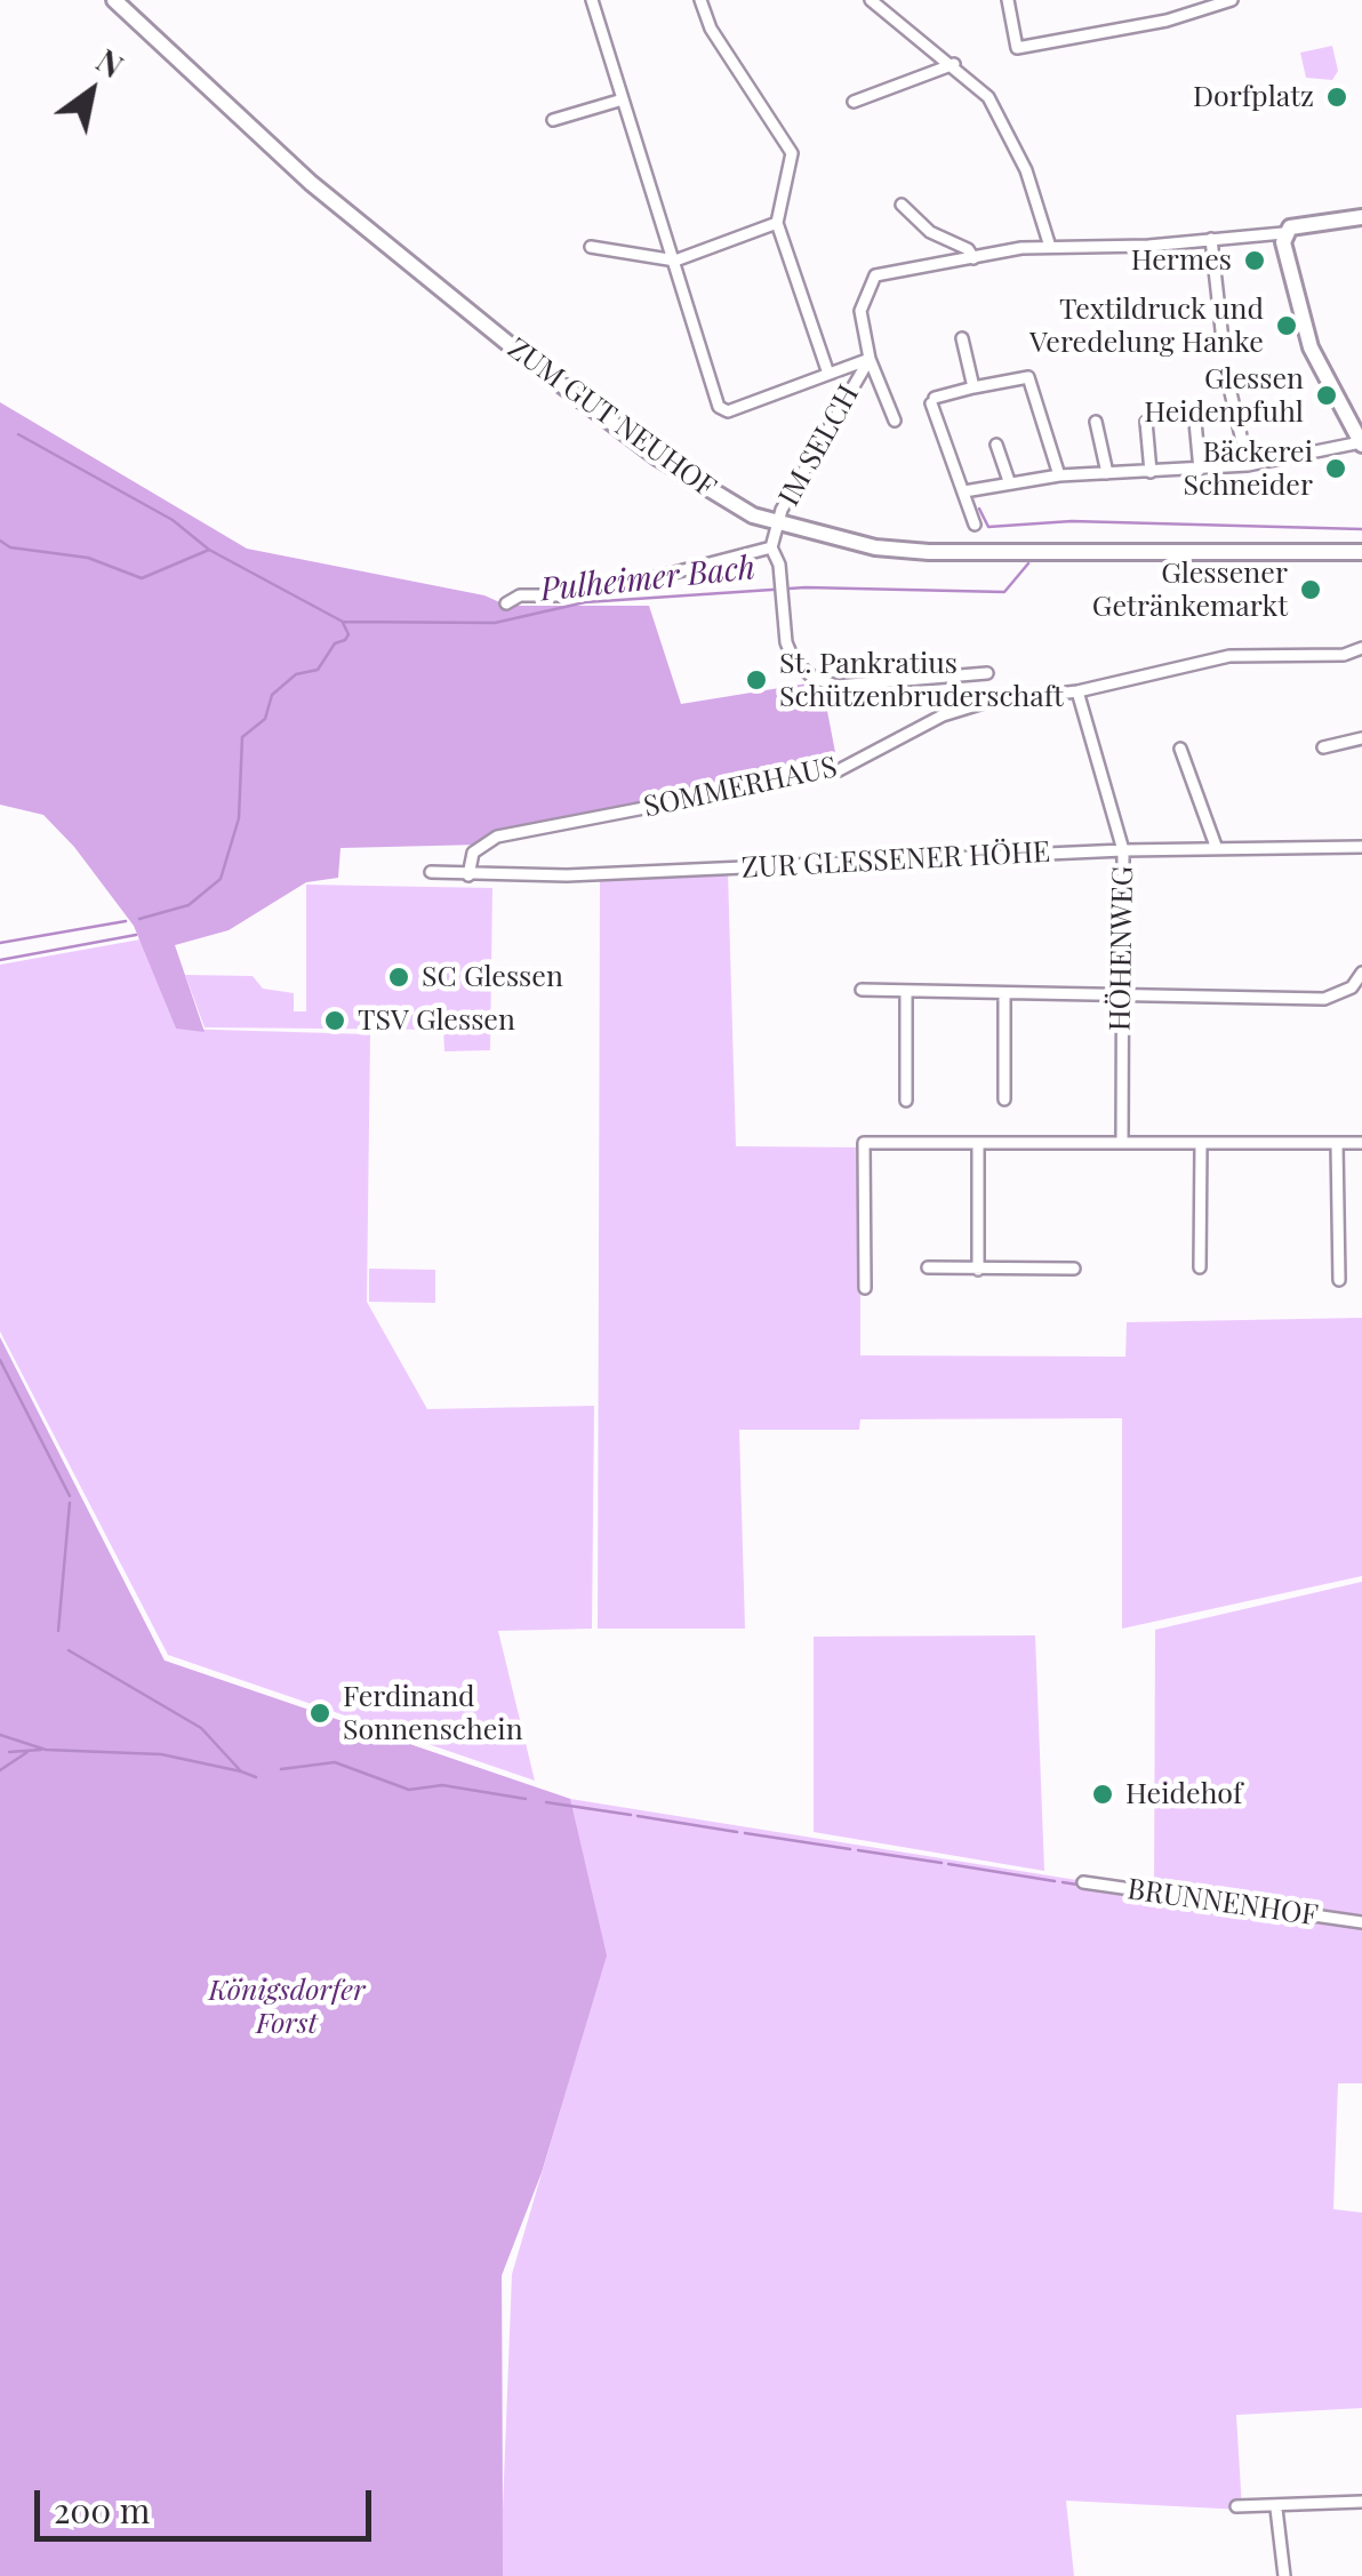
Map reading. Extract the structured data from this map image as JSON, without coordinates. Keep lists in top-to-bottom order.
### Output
{
  "streets": {
    "main road": ["ZUM GUT NEUHOF"],
    "street": [
      "IM SELCH",
      "SOMMERHAUS",
      "ZUR GLESSENER HÖHE",
      "HÖHENWEG",
      "BRUNNENHOF"
    ]
  },
  "crossings": [
    ["ZUM GUT NEUHOF", "IM SELCH"],
    ["SOMMERHAUS", "ZUR GLESSENER HÖHE"],
    ["SOMMERHAUS", "HÖHENWEG"],
    ["ZUR GLESSENER HÖHE", "HÖHENWEG"]
  ],
  "water": ["Pulheimer Bach"],
  "parks": ["Königsdorfer Forst"],
  "places": [
    "Dorfplatz",
    "Hermes",
    "Textildruck und Veredelung Hanke",
    "Glessen Heidenpfuhl",
    "Bäckerei Schneider",
    "Glessener Getränkemarkt",
    "St. Pankratius Schützenbruderschaft",
    "SC Glessen",
    "TSV Glessen",
    "Ferdinand Sonnenschein",
    "Heidehof"
  ],
  "scale_bar": "200 m",
  "north": "top right"
}
